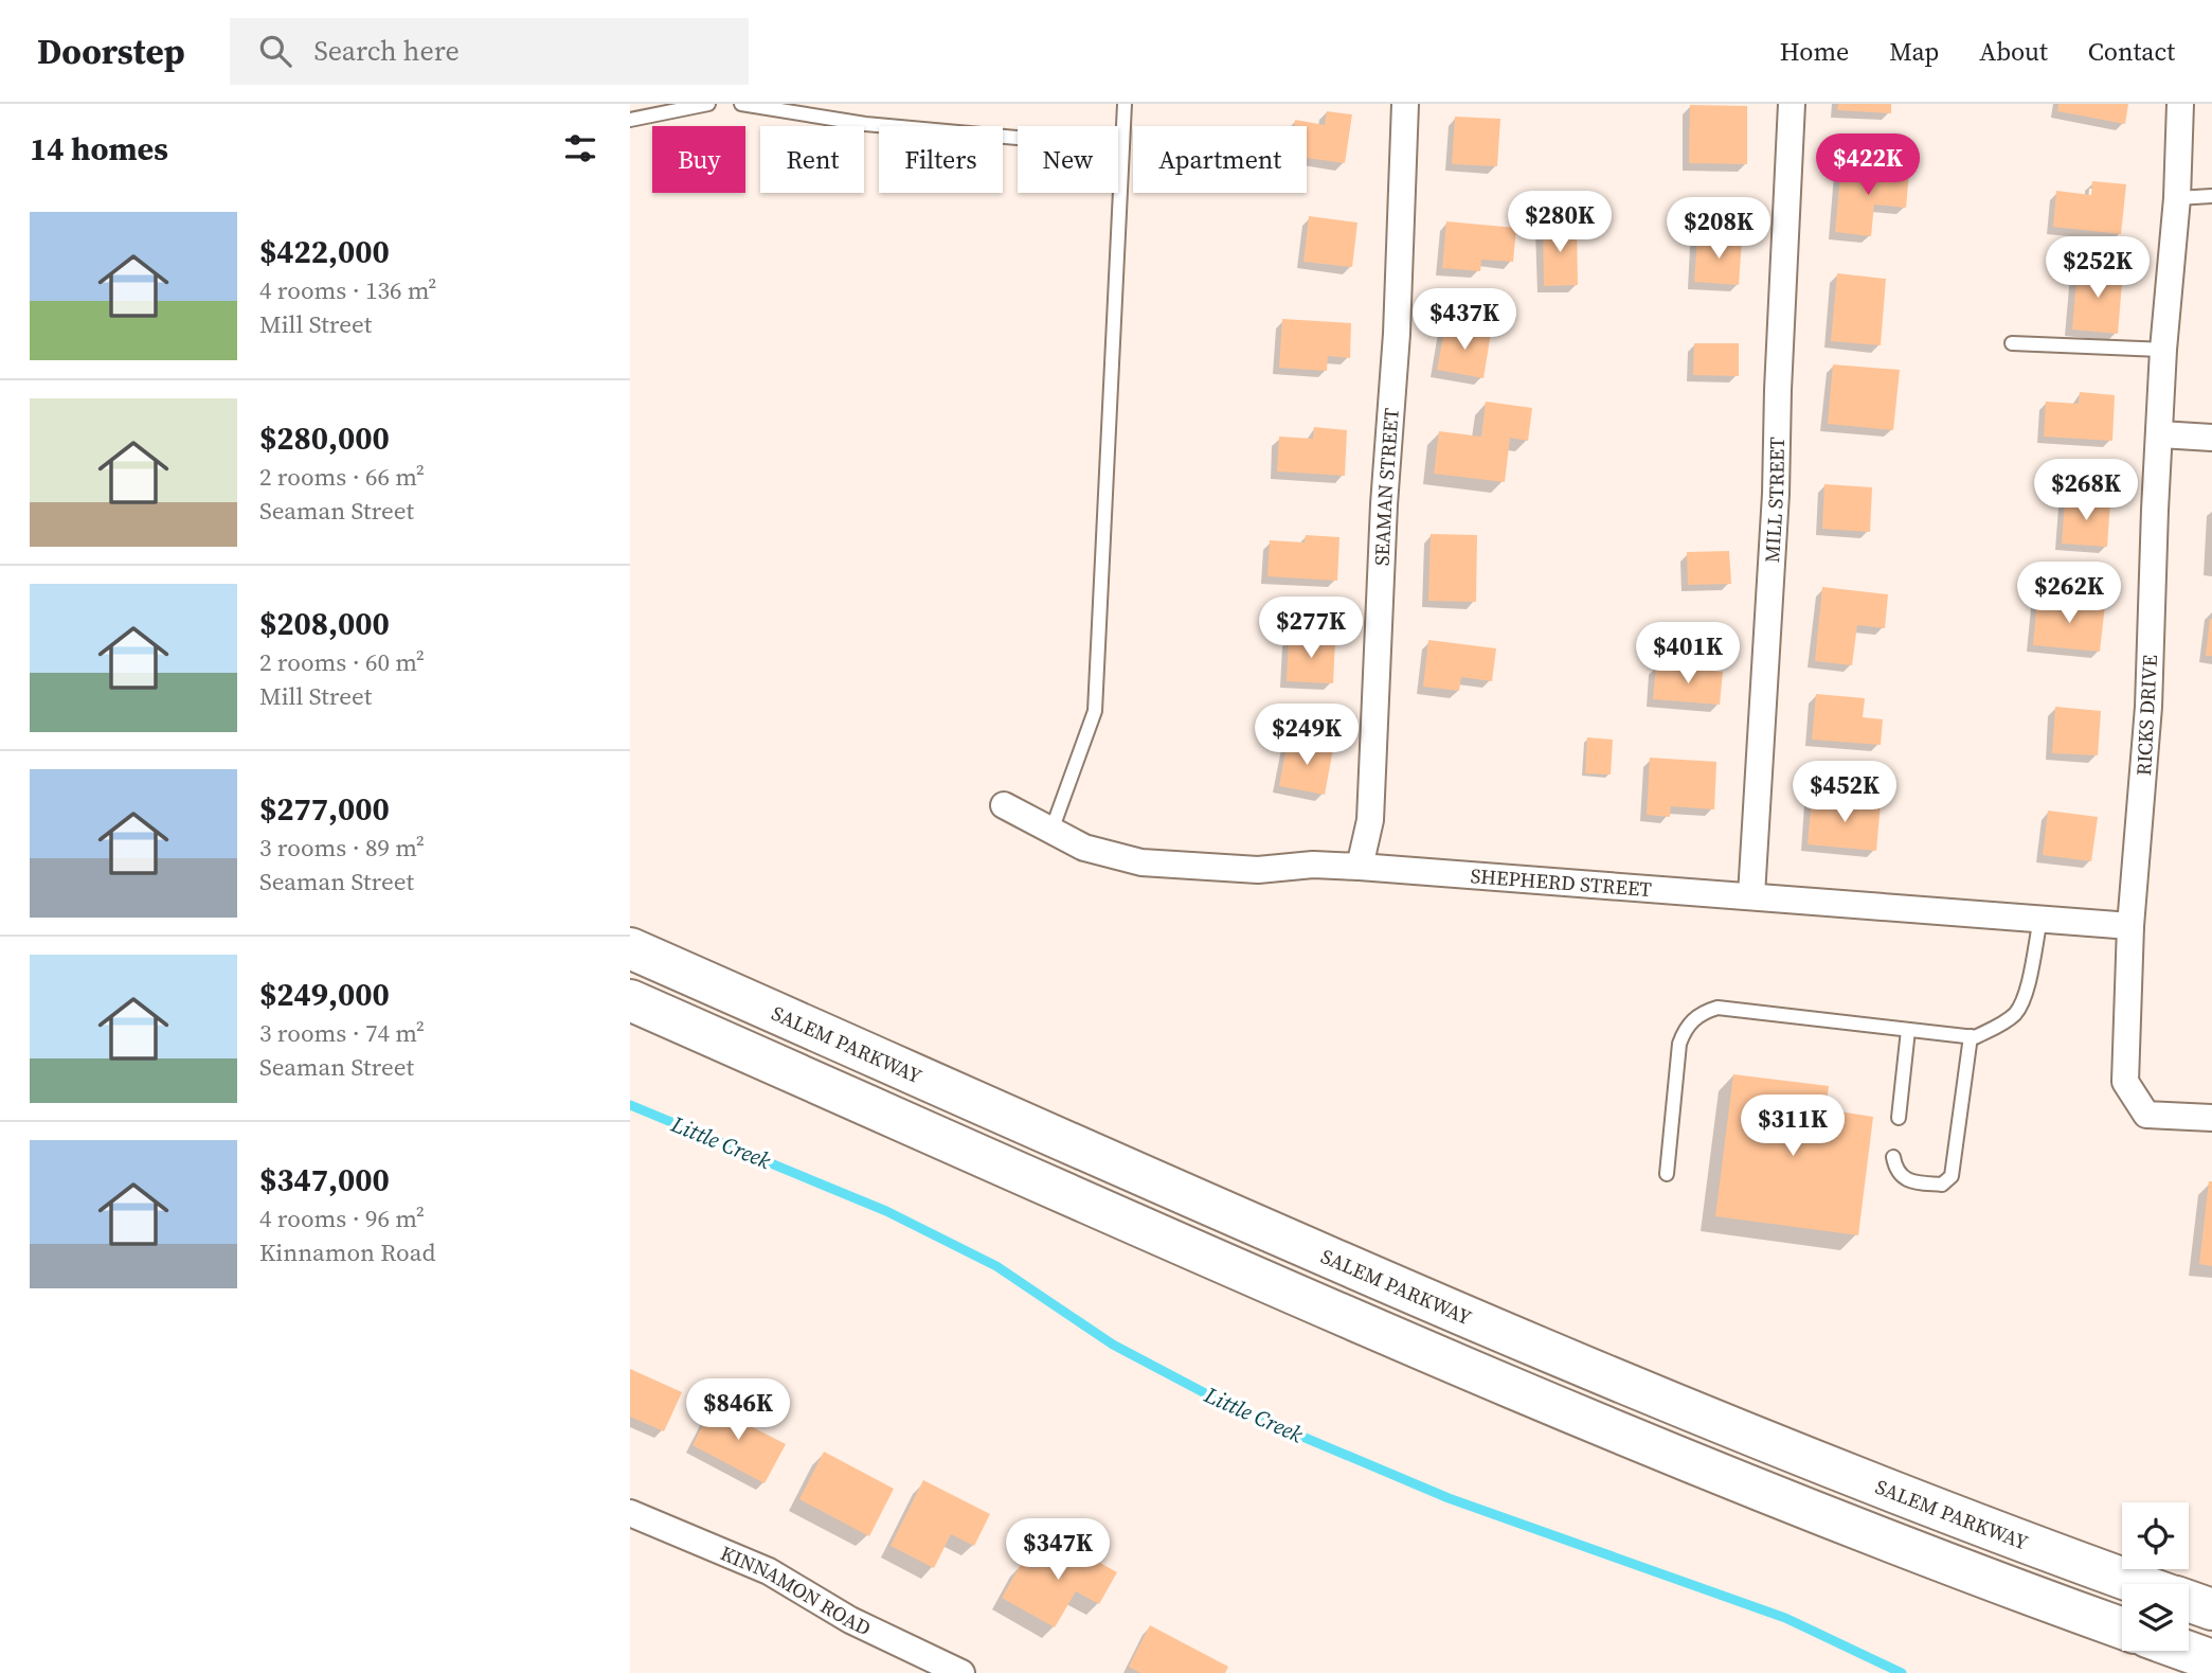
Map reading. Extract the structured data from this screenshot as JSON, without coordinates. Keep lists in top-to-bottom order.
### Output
{
  "streets": {
    "highway": ["SALEM PARKWAY"],
    "street": [
      "SEAMAN STREET",
      "MILL STREET",
      "RICKS DRIVE",
      "SHEPHERD STREET",
      "KINNAMON ROAD"
    ]
  },
  "crossings": [
    ["SEAMAN STREET", "SHEPHERD STREET"],
    ["MILL STREET", "SHEPHERD STREET"],
    ["RICKS DRIVE", "SHEPHERD STREET"]
  ],
  "water": ["Little Creek"],
  "page": {
    "header": "Doorstep",
    "search": "Search here",
    "nav": [
      "Home",
      "Map",
      "About",
      "Contact"
    ],
    "heading": "14 homes",
    "chip": [
      "Buy",
      "Rent",
      "Filters",
      "New",
      "Apartment"
    ],
    "price": [
      "$422K",
      "$280K",
      "$208K",
      "$252K",
      "$437K",
      "$268K",
      "$262K",
      "$277K",
      "$401K",
      "$249K",
      "$452K",
      "$311K",
      "$846K",
      "$347K"
    ],
    "list": [
      {
        "name": "$422,000",
        "note": "4 rooms · 136 m² · Mill Street"
      },
      {
        "name": "$280,000",
        "note": "2 rooms · 66 m² · Seaman Street"
      },
      {
        "name": "$208,000",
        "note": "2 rooms · 60 m² · Mill Street"
      },
      {
        "name": "$277,000",
        "note": "3 rooms · 89 m² · Seaman Street"
      },
      {
        "name": "$249,000",
        "note": "3 rooms · 74 m² · Seaman Street"
      },
      {
        "name": "$347,000",
        "note": "4 rooms · 96 m² · Kinnamon Road"
      }
    ]
  }
}
